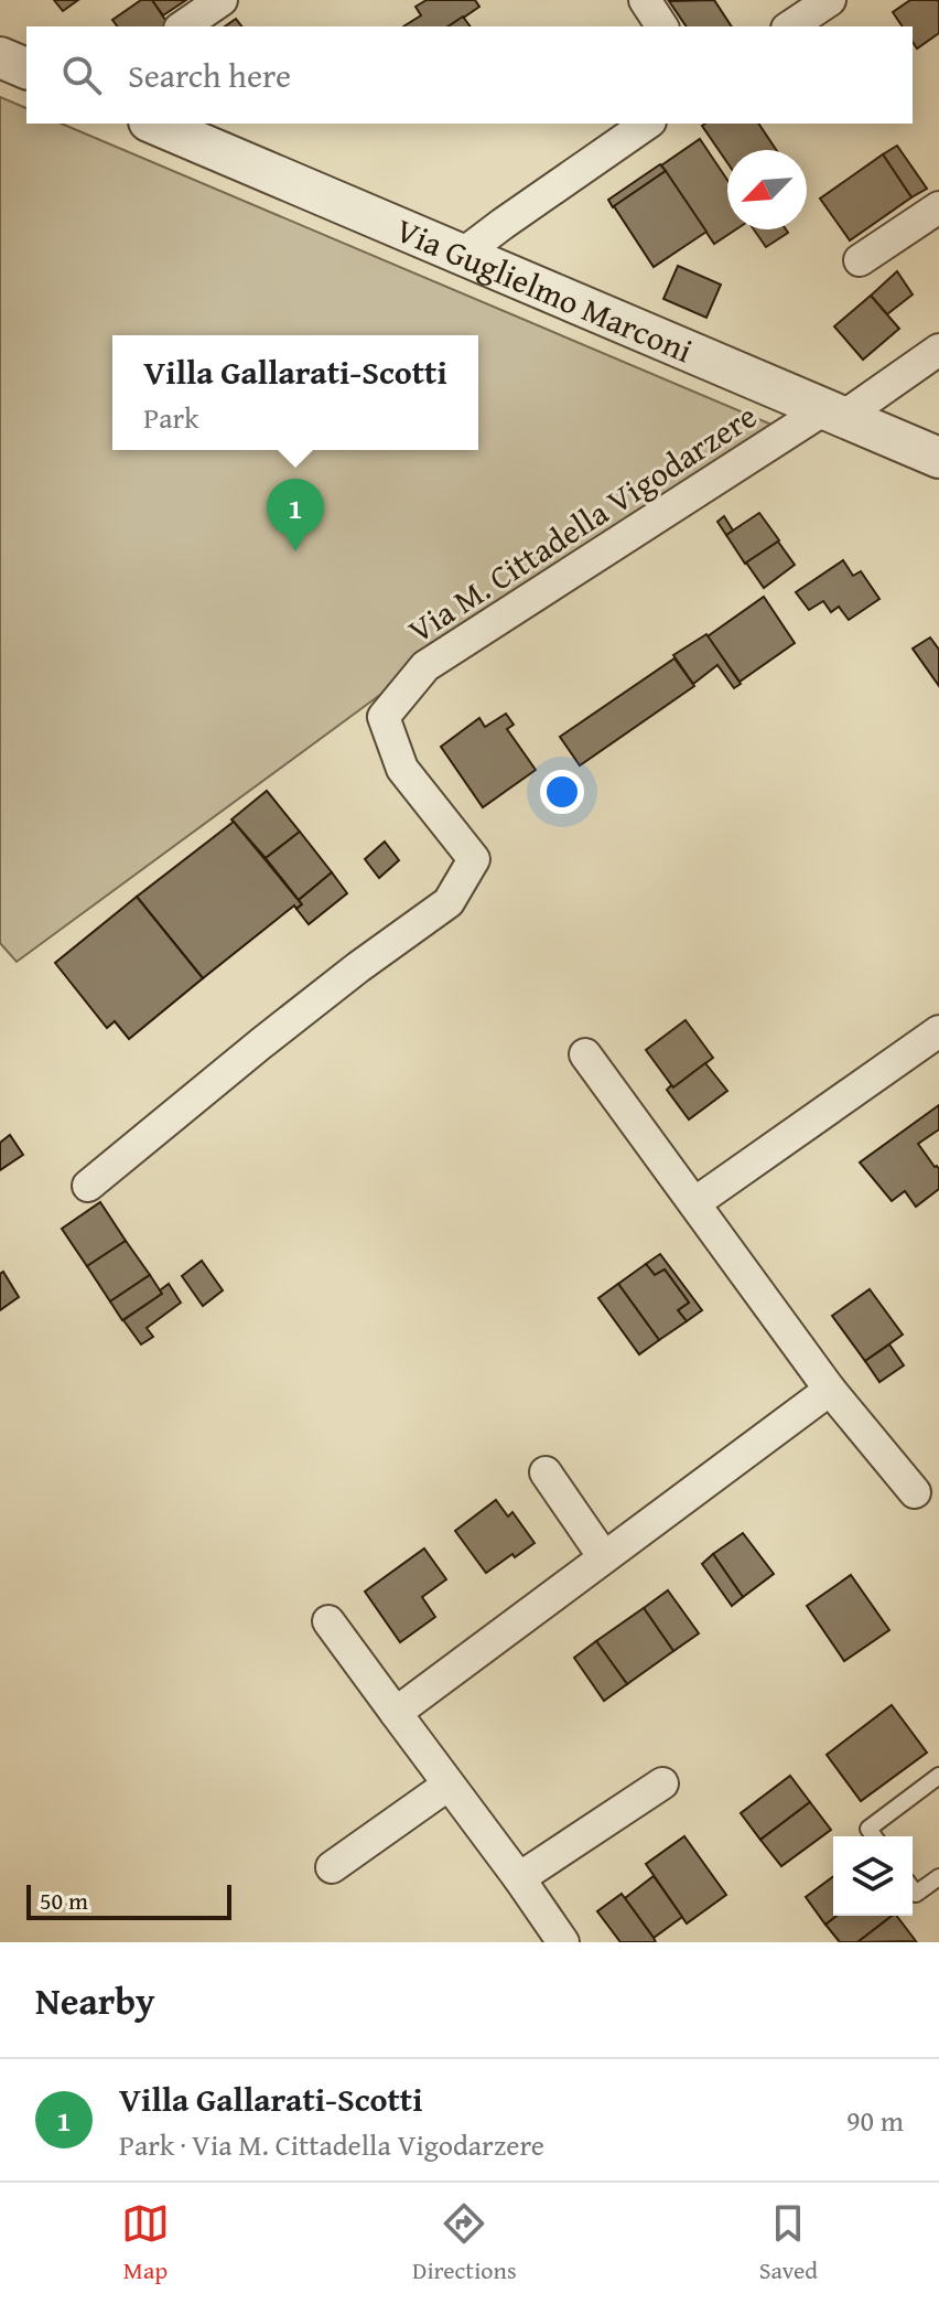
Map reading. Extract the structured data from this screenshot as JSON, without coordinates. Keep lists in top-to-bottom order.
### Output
{
  "streets": {
    "street": ["Via Guglielmo Marconi", "Via M. Cittadella Vigodarzere"]
  },
  "crossings": [
    ["Via Guglielmo Marconi", "Via M. Cittadella Vigodarzere"]
  ],
  "scale_bar": "50 m",
  "north": "bottom left",
  "page": {
    "search": "Search here",
    "popup": ["Villa Gallarati-Scotti", "Park"],
    "pins": "1",
    "scale": "50 m",
    "heading": "Nearby",
    "list": [
      {
        "mark": "1",
        "name": "Villa Gallarati-Scotti",
        "note": "Park · Via M. Cittadella Vigodarzere",
        "value": "90 m"
      }
    ],
    "nav": ["Map", "Directions", "Saved"]
  }
}
